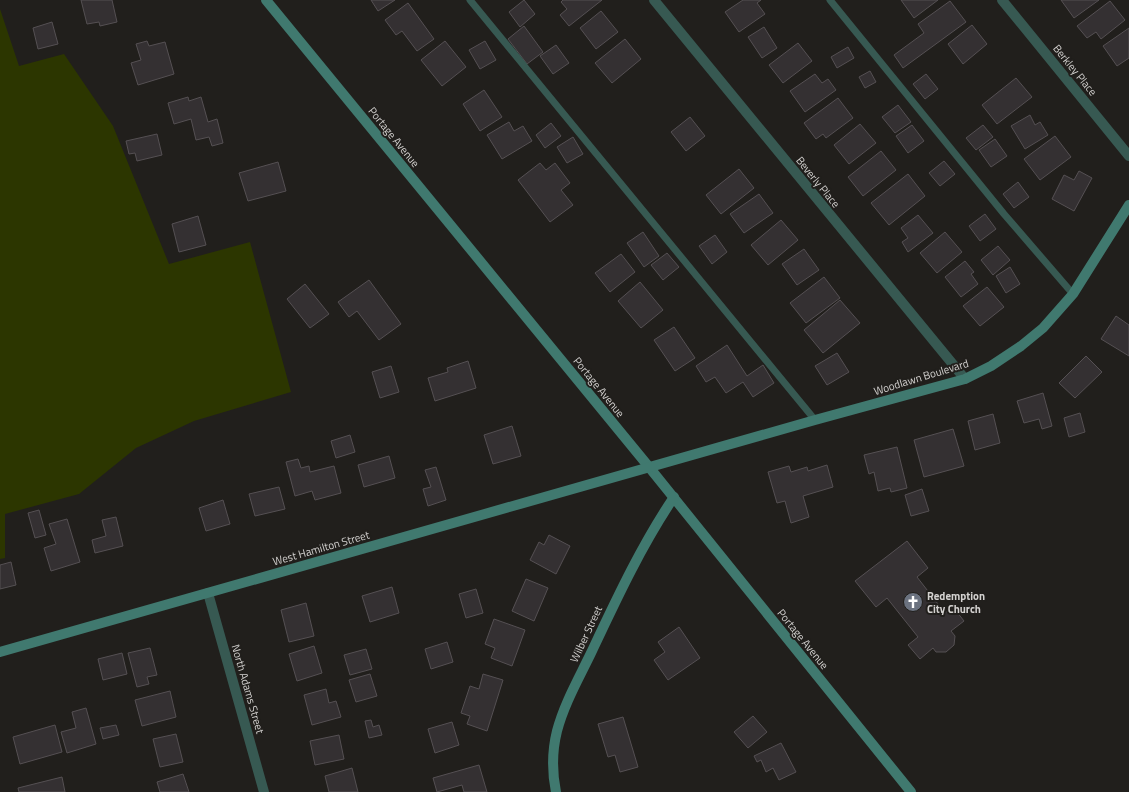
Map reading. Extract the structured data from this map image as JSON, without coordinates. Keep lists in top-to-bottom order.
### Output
{
  "streets": {
    "street": [
      "Berkley Place",
      "Portage Avenue",
      "Beverly Place",
      "Woodlawn Boulevard",
      "West Hamilton Street",
      "Wilber Street",
      "North Adams Street"
    ]
  },
  "crossings": [
    ["Portage Avenue", "Woodlawn Boulevard"],
    ["Portage Avenue", "West Hamilton Street"],
    ["Portage Avenue", "Wilber Street"],
    ["Beverly Place", "Woodlawn Boulevard"],
    ["Woodlawn Boulevard", "West Hamilton Street"],
    ["West Hamilton Street", "North Adams Street"]
  ],
  "places": {
    "church": ["Redemption City Church"]
  }
}
